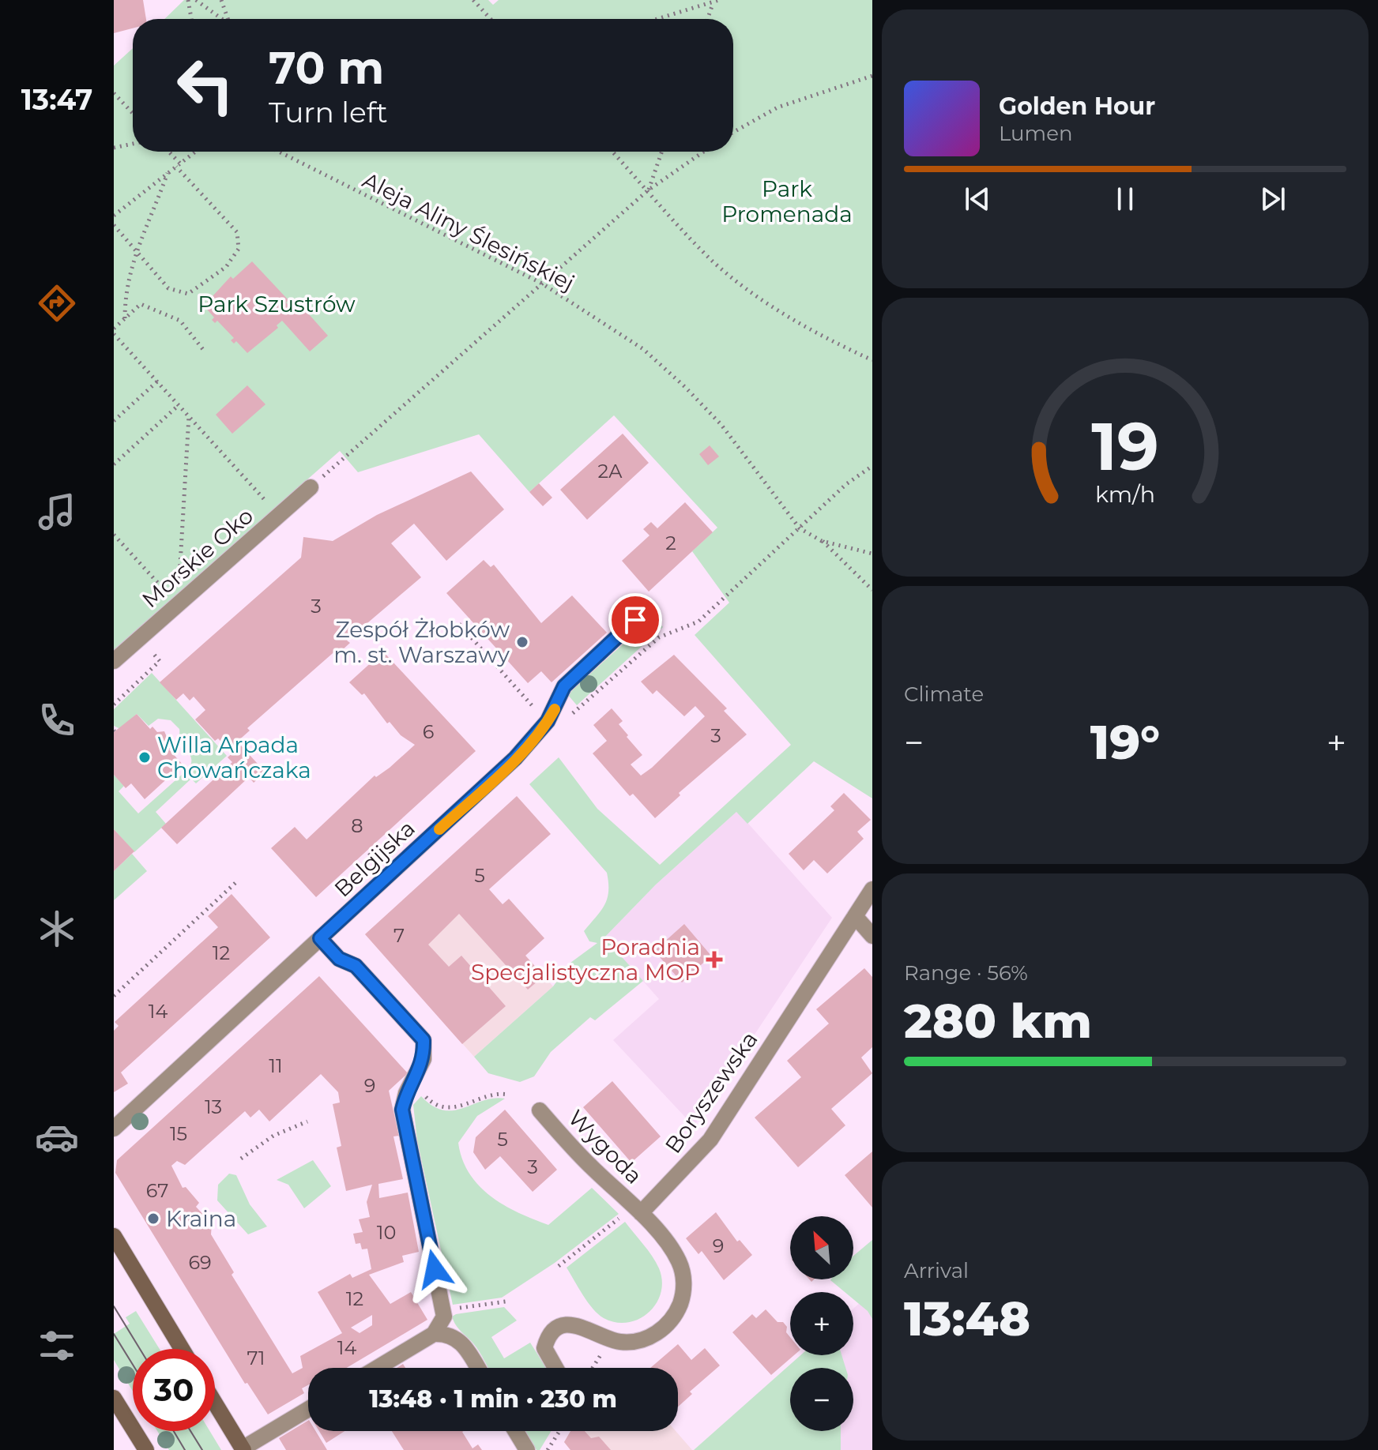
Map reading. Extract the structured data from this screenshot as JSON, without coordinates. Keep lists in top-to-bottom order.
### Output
{
  "streets": {
    "street": [
      "Morskie Oko",
      "Belgijska",
      "Boryszewska",
      "Wygoda"
    ],
    "path": ["Aleja Aliny Ślesińskiej"]
  },
  "crossings": [
    ["Boryszewska", "Wygoda"]
  ],
  "parks": ["Park Promenada", "Park Szustrów"],
  "places": {
    "other": ["Zespół Żłobków m. st. Warszawy", "Willa Arpada Chowańczaka", "Kraina"],
    "health": ["Poradnia Specjalistyczna MOP"]
  },
  "house_numbers": [
    "2A",
    "2",
    "3",
    "6",
    "3",
    "8",
    "5",
    "7",
    "12",
    "14",
    "11",
    "9",
    "13",
    "15",
    "5",
    "3",
    "67",
    "10",
    "9",
    "69",
    "12",
    "14",
    "71"
  ],
  "north": "top left",
  "page": {
    "tabs": "13:47",
    "turn": ["70 m", "Turn left"],
    "song": ["Golden Hour", "Lumen"],
    "tile": [
      "Climate",
      ["Range · 56%", "280 km"],
      ["Arrival", "13:48"]
    ],
    "heat": ["−", "19°", "+"],
    "map_buttons": ["+", "−"],
    "limit": "30",
    "trip": "13:48 · 1 min · 230 m",
    "gauge": ["19", "km/h"]
  }
}
